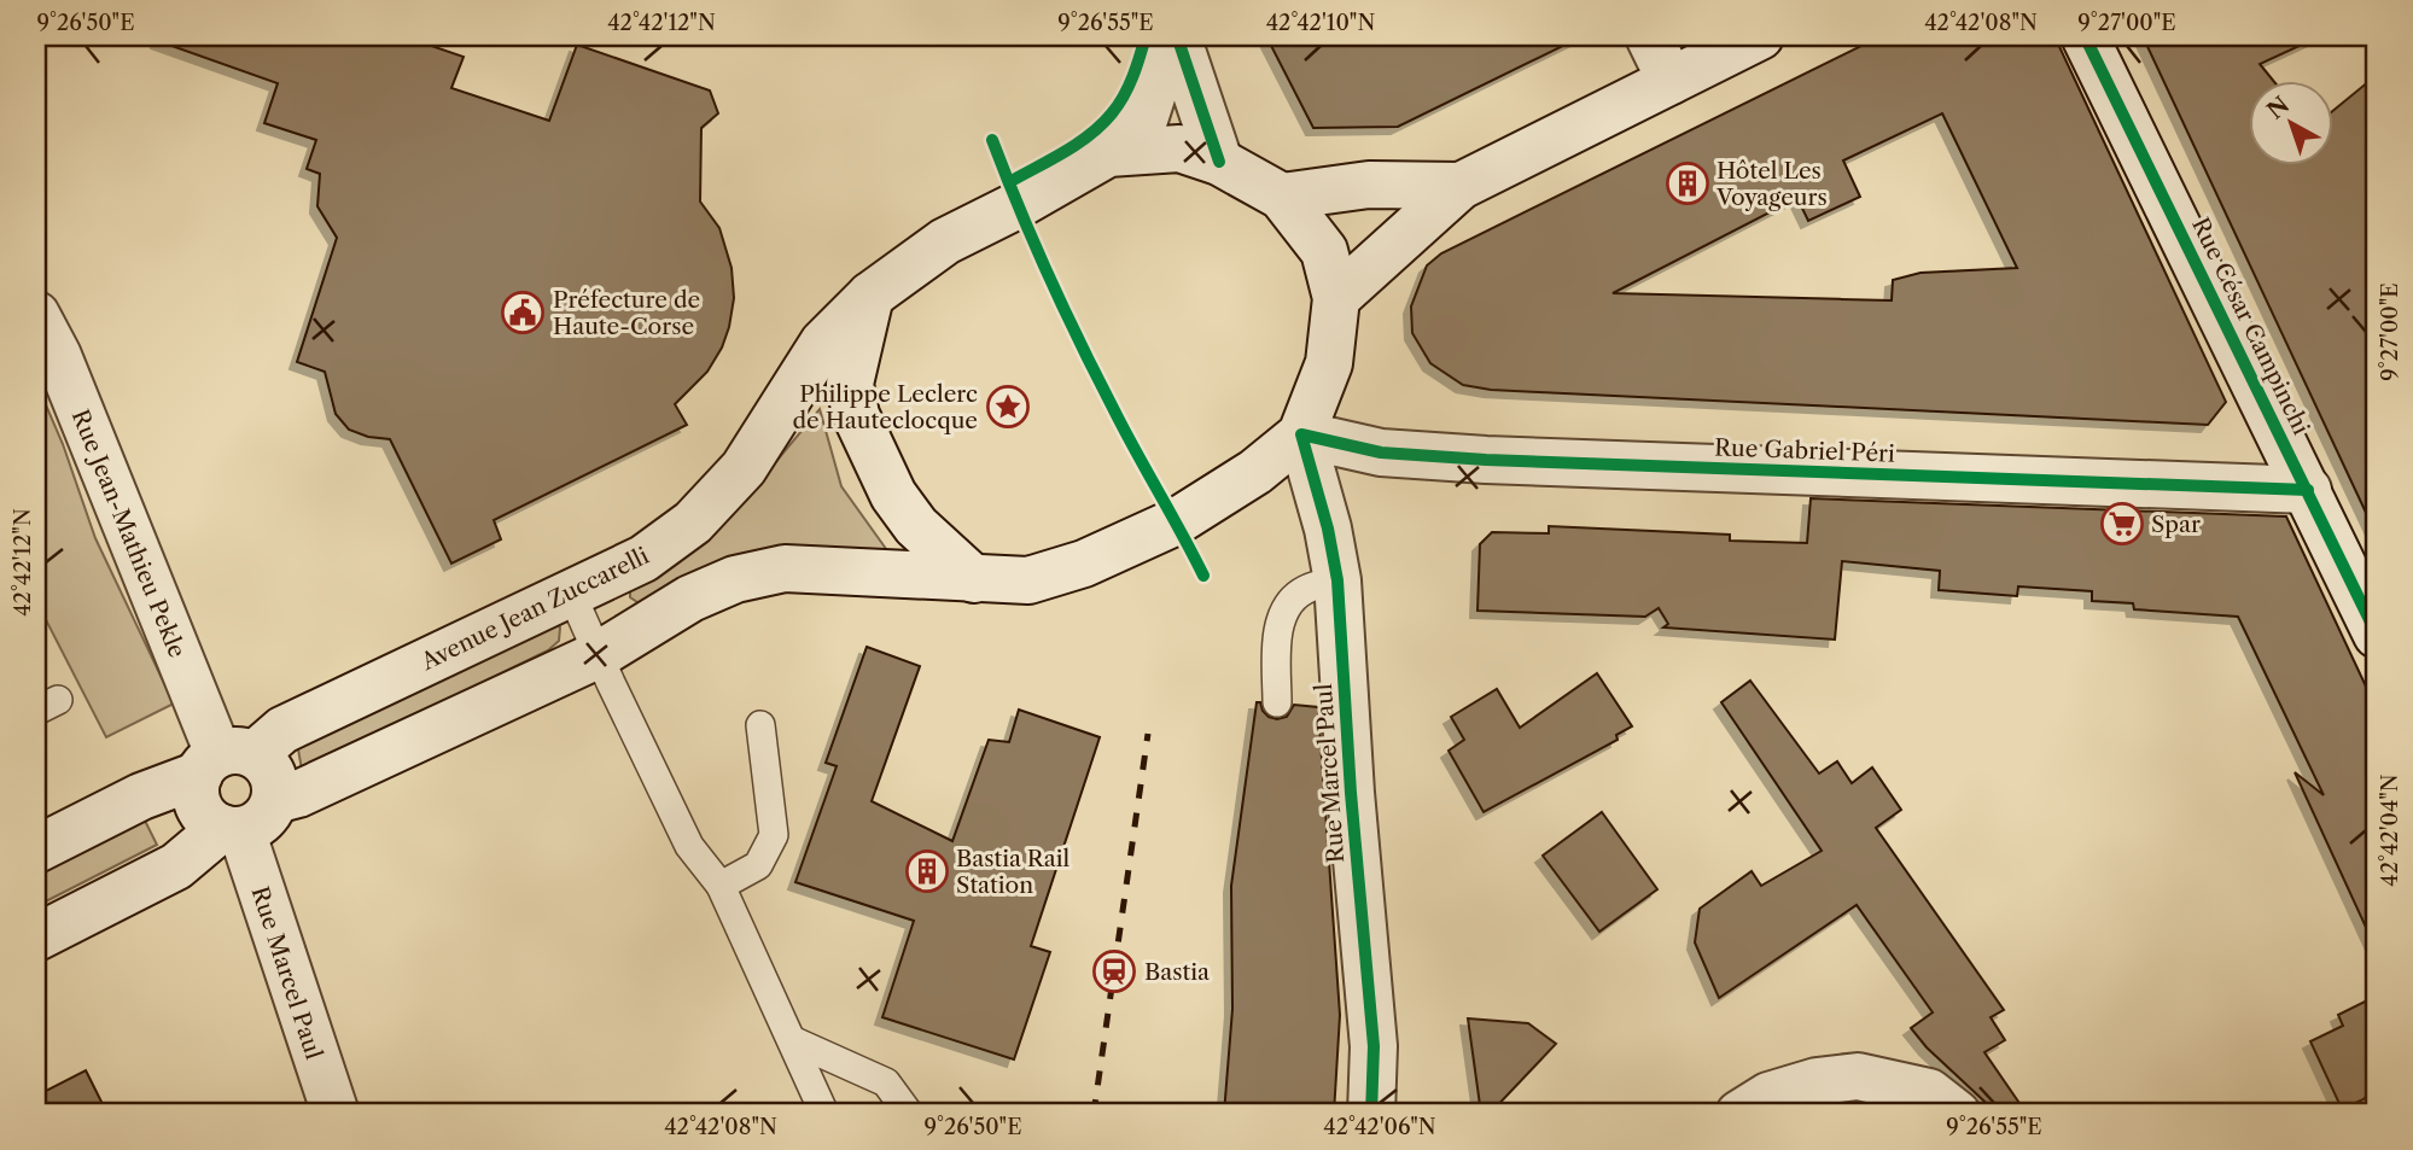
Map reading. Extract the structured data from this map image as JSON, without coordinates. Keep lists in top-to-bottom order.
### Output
{
  "streets": {
    "main road": [
      "Rue César Campinchi",
      "Rue Gabriel Péri",
      "Rue Jean-Mathieu Pekle",
      "Avenue Jean Zuccarelli",
      "Rue Marcel Paul"
    ]
  },
  "crossings": [
    ["Rue César Campinchi", "Rue Gabriel Péri"],
    ["Rue Gabriel Péri", "Rue Marcel Paul"],
    ["Rue Jean-Mathieu Pekle", "Avenue Jean Zuccarelli"],
    ["Rue Jean-Mathieu Pekle", "Rue Marcel Paul"],
    ["Avenue Jean Zuccarelli", "Rue Marcel Paul"]
  ],
  "places": {
    "building": ["Hôtel Les Voyageurs", "Bastia Rail Station"],
    "public building": ["Préfecture de Haute-Corse"],
    "place": ["Philippe Leclerc de Hauteclocque"],
    "supermarket": ["Spar"],
    "station": ["Bastia"]
  },
  "north": "top left",
  "coordinates": [
    "9°26'50\"E",
    "42°42'12\"N",
    "9°26'55\"E",
    "42°42'10\"N",
    "42°42'08\"N",
    "9°27'00\"E",
    "42°42'04\"N",
    "42°42'06\"N"
  ]
}
